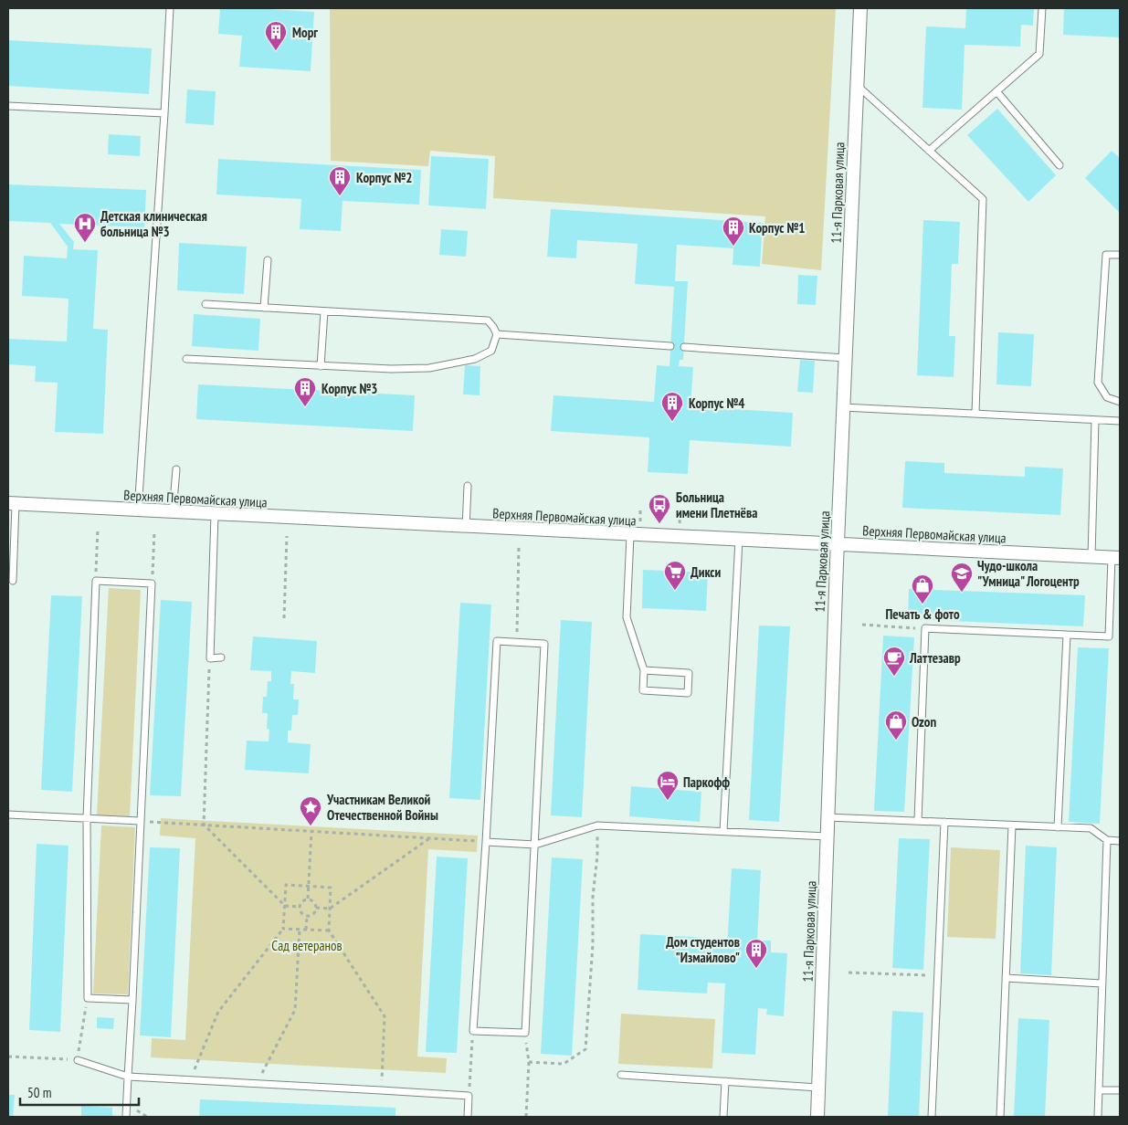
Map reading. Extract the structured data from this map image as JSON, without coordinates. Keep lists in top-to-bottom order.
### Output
{
  "streets": {
    "street": ["11-я Парковая улица", "Верхняя Первомайская улица"]
  },
  "crossings": [
    ["11-я Парковая улица", "Верхняя Первомайская улица"]
  ],
  "parks": ["Сад ветеранов"],
  "places": {
    "building": [
      "Морг",
      "Корпус №2",
      "Корпус №1",
      "Корпус №3",
      "Корпус №4",
      "Дом студентов \"Измайлово\""
    ],
    "hospital": ["Детская клиническая больница №3"],
    "bus stop": ["Больница имени Плетнёва"],
    "supermarket": ["Дикси"],
    "school or university": ["Чудо-школа \"Умница\" Логоцентр"],
    "shop": ["Печать & фото", "Ozon"],
    "cafe": ["Латтезавр"],
    "hotel": ["Паркофф"],
    "place": ["Участникам Великой Отечественной Войны"]
  },
  "scale_bar": "50 m"
}
